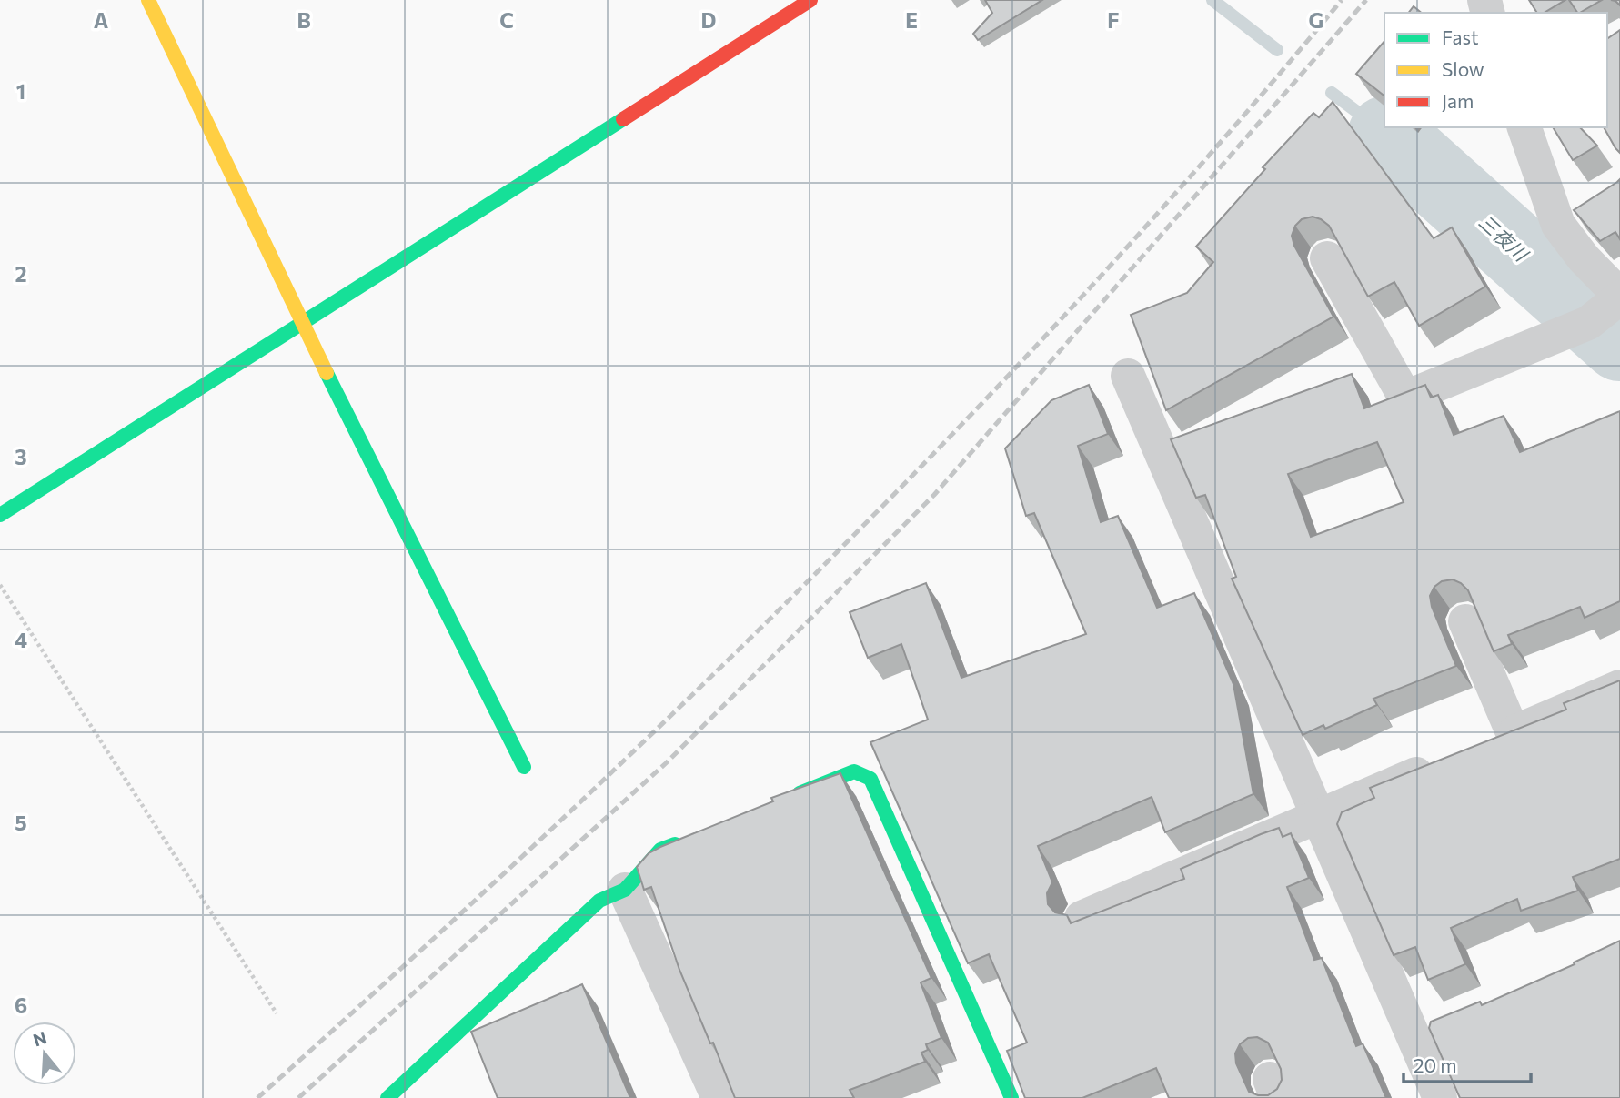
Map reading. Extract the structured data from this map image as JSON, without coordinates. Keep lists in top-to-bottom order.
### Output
{
  "water": ["三夜川"],
  "legend": ["Fast", "Slow", "Jam"],
  "scale_bar": "20 m",
  "north": "top",
  "grid": {
    "columns": [
      "A",
      "B",
      "C",
      "D",
      "E",
      "F",
      "G"
    ],
    "rows": [
      "1",
      "2",
      "3",
      "4",
      "5",
      "6"
    ]
  }
}
